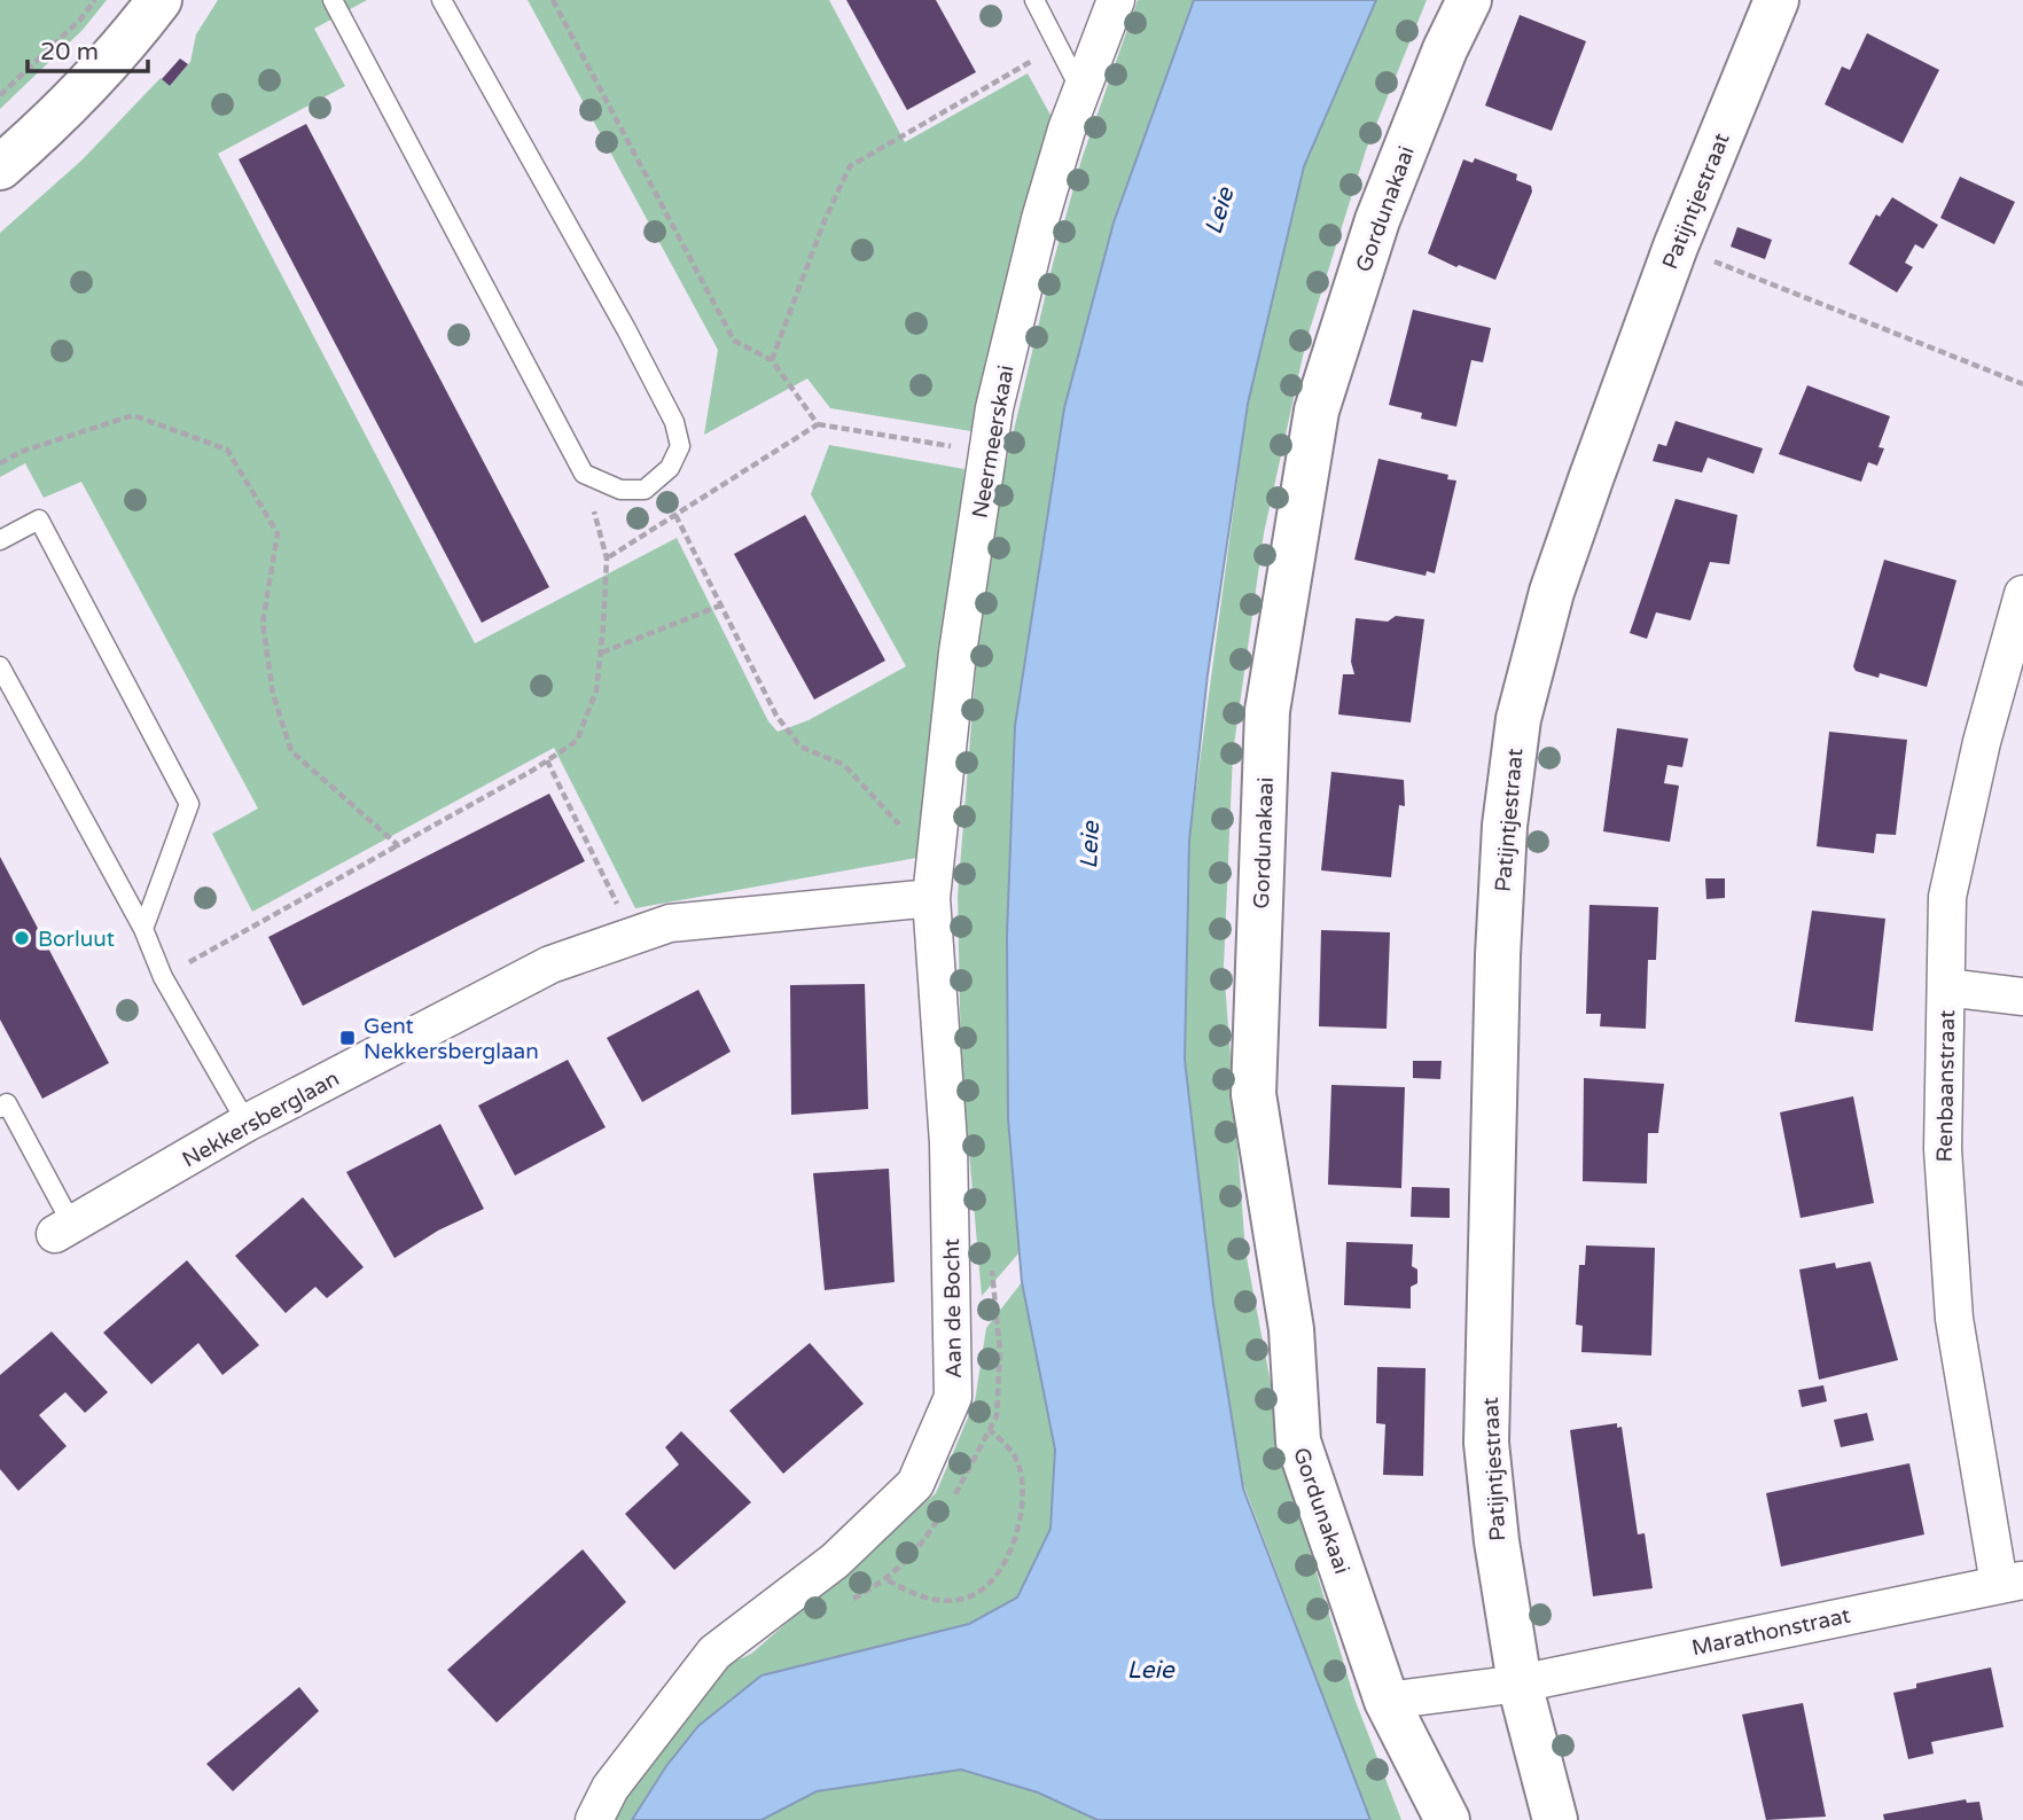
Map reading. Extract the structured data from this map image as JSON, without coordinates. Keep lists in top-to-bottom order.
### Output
{
  "streets": {
    "street": [
      "Patijntjestraat",
      "Gordunakaai",
      "Neermeerskaai",
      "Renbaanstraat",
      "Nekkersberglaan",
      "Aan de Bocht",
      "Marathonstraat"
    ]
  },
  "crossings": [
    ["Patijntjestraat", "Marathonstraat"],
    ["Neermeerskaai", "Nekkersberglaan"],
    ["Neermeerskaai", "Aan de Bocht"],
    ["Renbaanstraat", "Marathonstraat"],
    ["Nekkersberglaan", "Aan de Bocht"]
  ],
  "water": ["Leie"],
  "places": {
    "other": ["Borluut"],
    "transit": ["Gent Nekkersberglaan"]
  },
  "scale_bar": "20 m"
}
